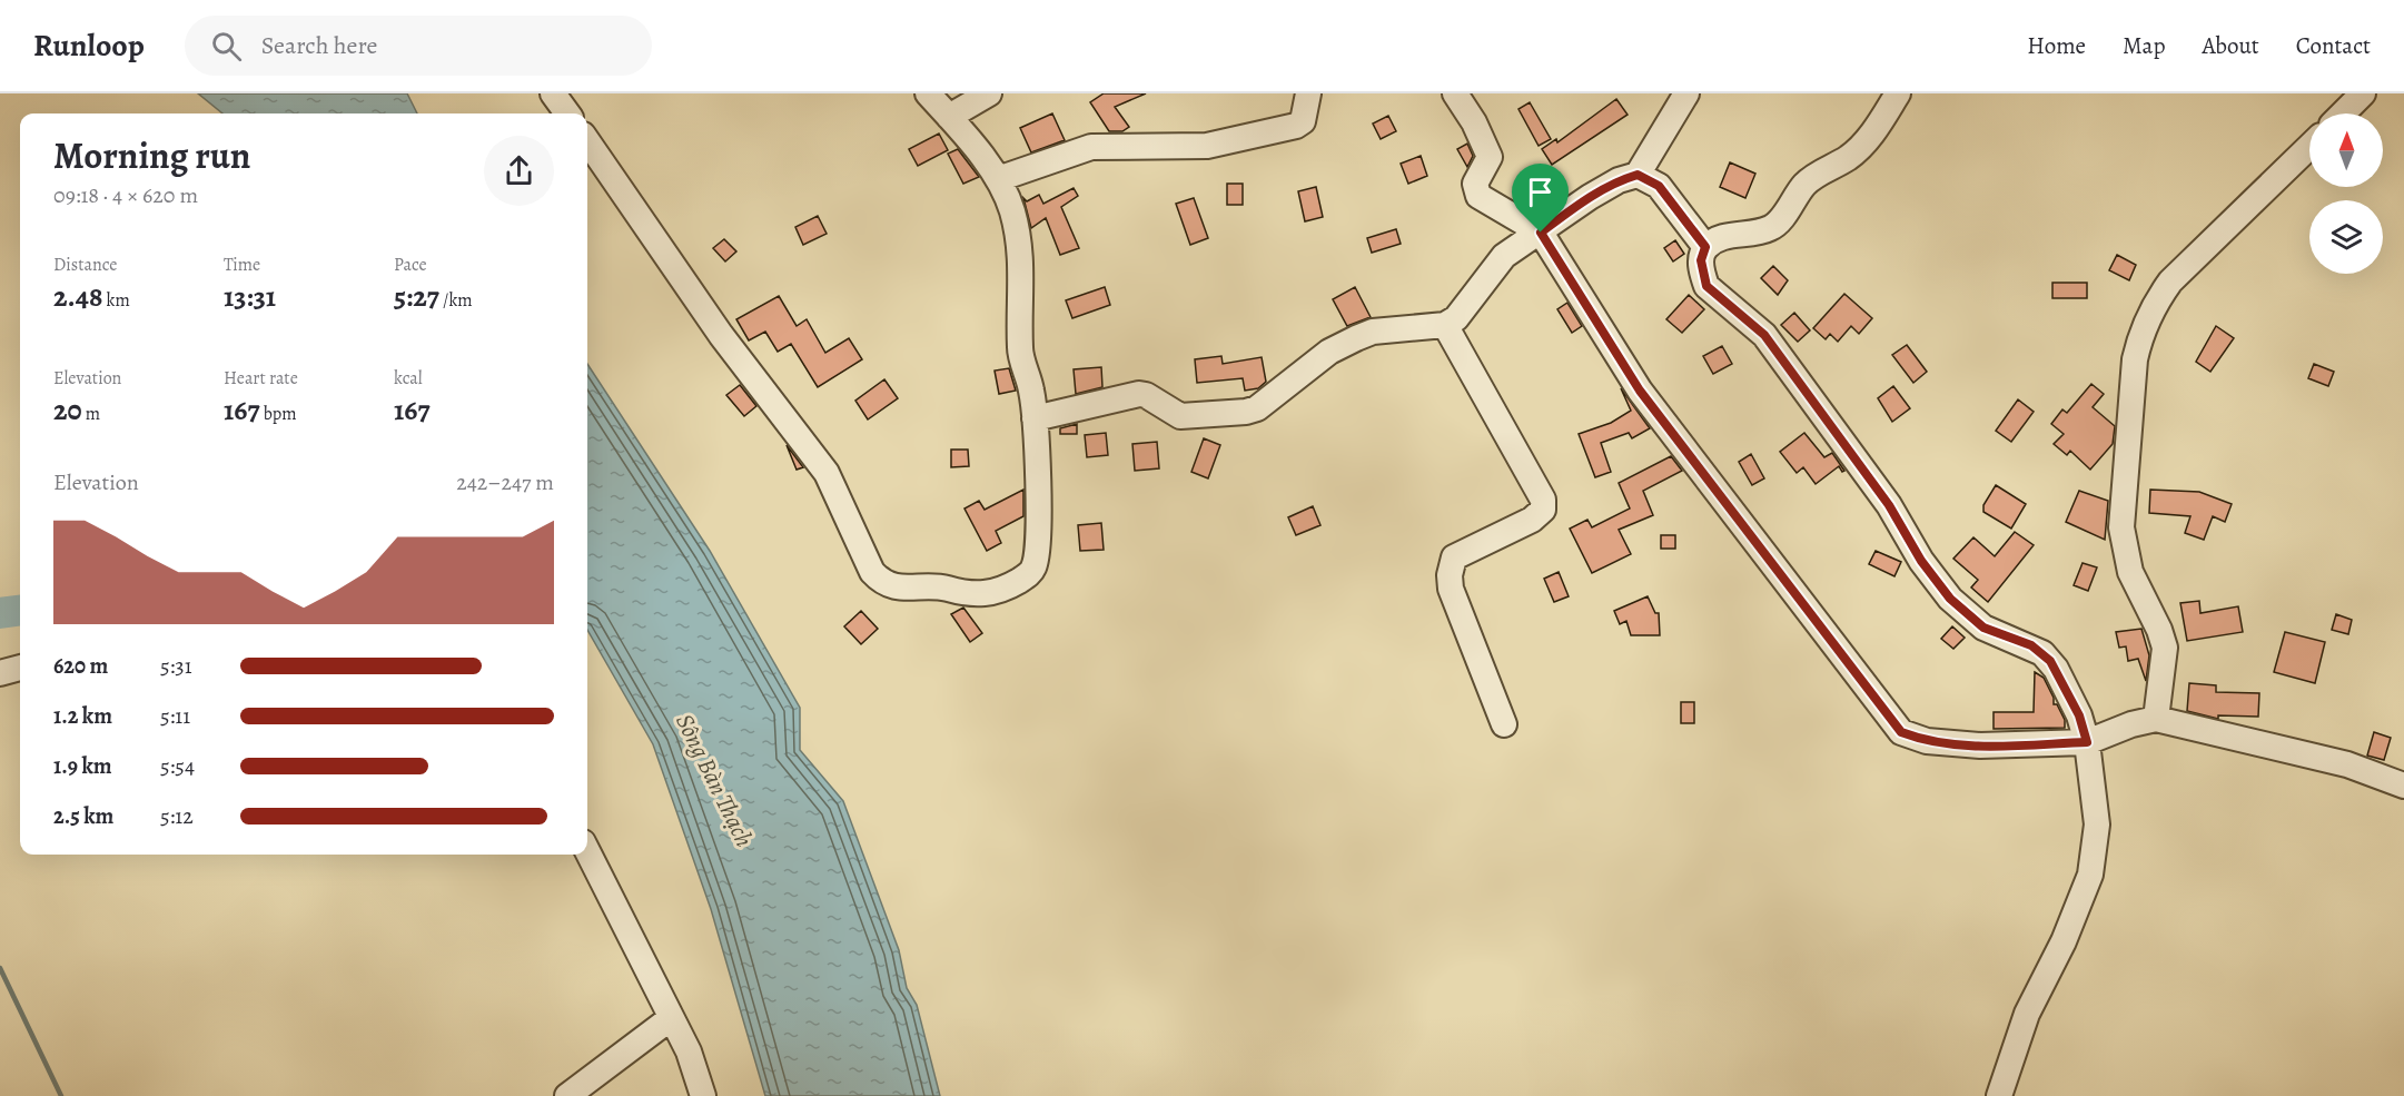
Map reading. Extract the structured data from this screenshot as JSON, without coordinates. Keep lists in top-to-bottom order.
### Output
{
  "water": ["Sông Bàn Thạch"],
  "north": "top",
  "page": {
    "header": "Runloop",
    "search": "Search here",
    "nav": [
      "Home",
      "Map",
      "About",
      "Contact"
    ],
    "heading": ["Morning run", "09:18 · 4 × 620 m"],
    "stats": [
      ["Distance", "2.48 km"],
      ["Time", "13:31"],
      ["Pace", "5:27 /km"],
      ["Elevation", "20 m"],
      ["Heart rate", "167 bpm"],
      ["kcal", "167"]
    ],
    "chart": ["Elevation", "242–247 m"],
    "list": [
      {
        "name": "620 m",
        "note": "5:31"
      },
      {
        "name": "1.2 km",
        "note": "5:11"
      },
      {
        "name": "1.9 km",
        "note": "5:54"
      },
      {
        "name": "2.5 km",
        "note": "5:12"
      }
    ]
  }
}
